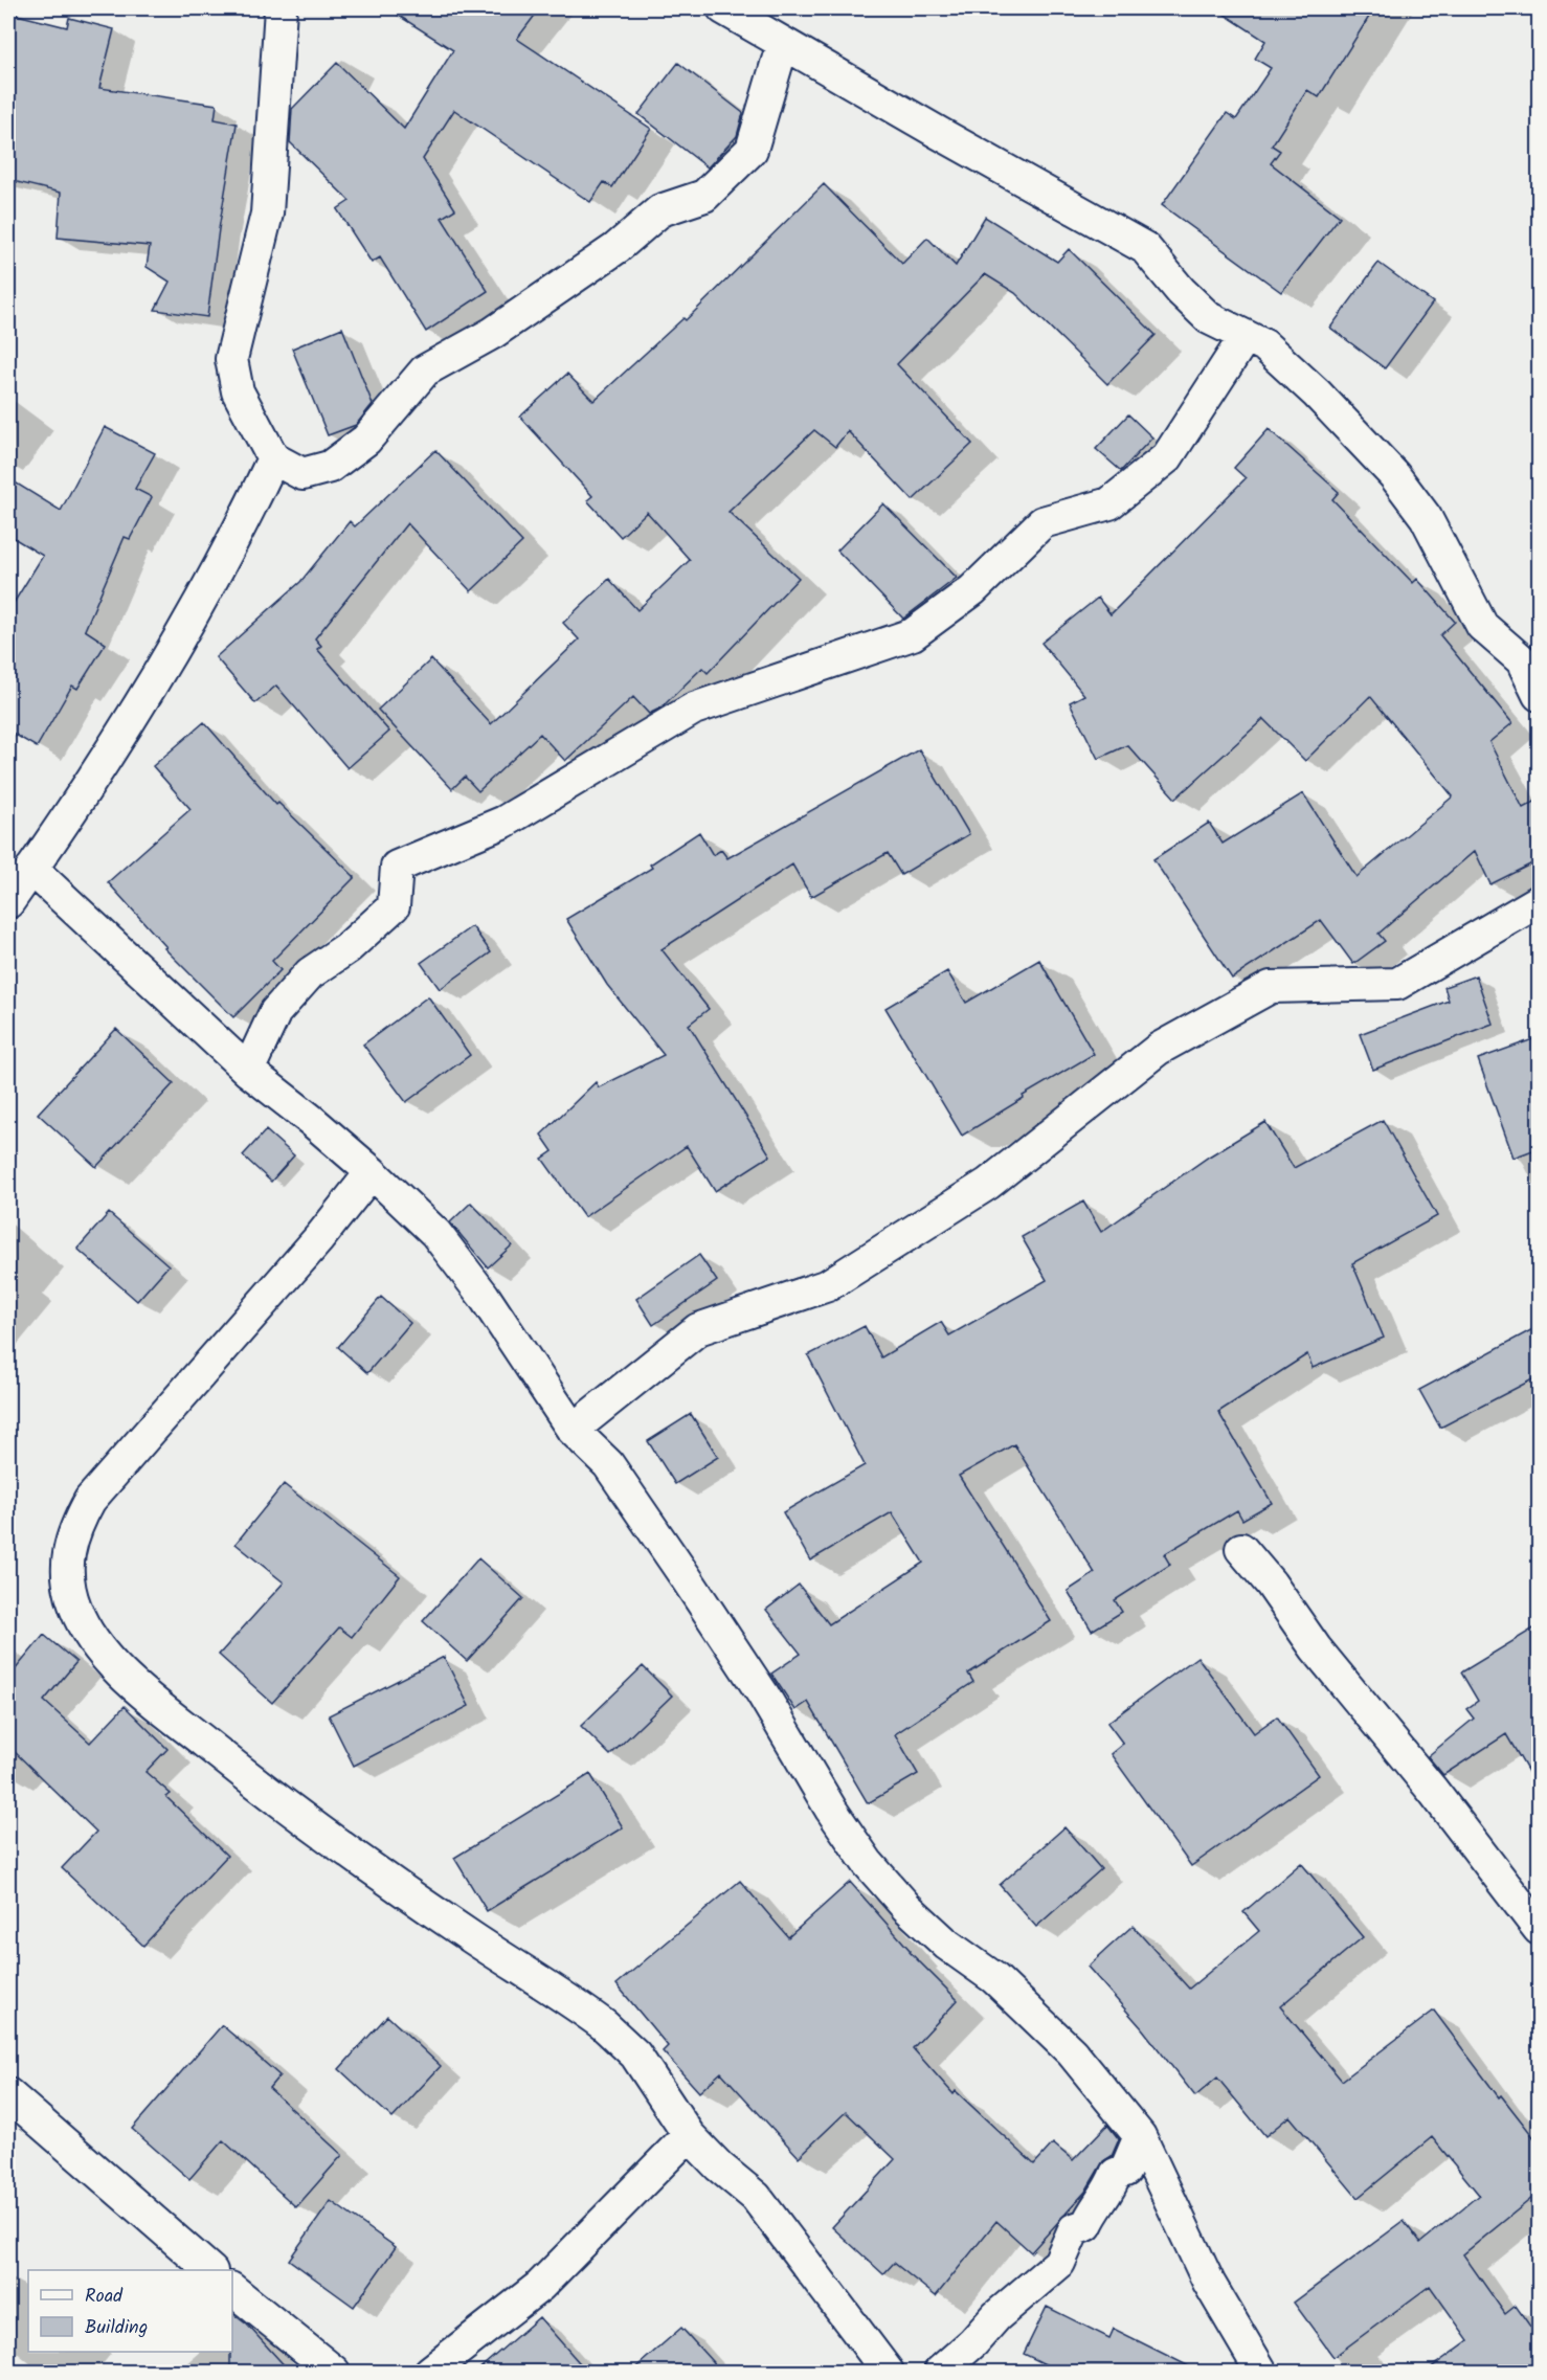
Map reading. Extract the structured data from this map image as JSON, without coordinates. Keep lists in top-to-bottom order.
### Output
{
  "legend": ["Road", "Building"]
}
